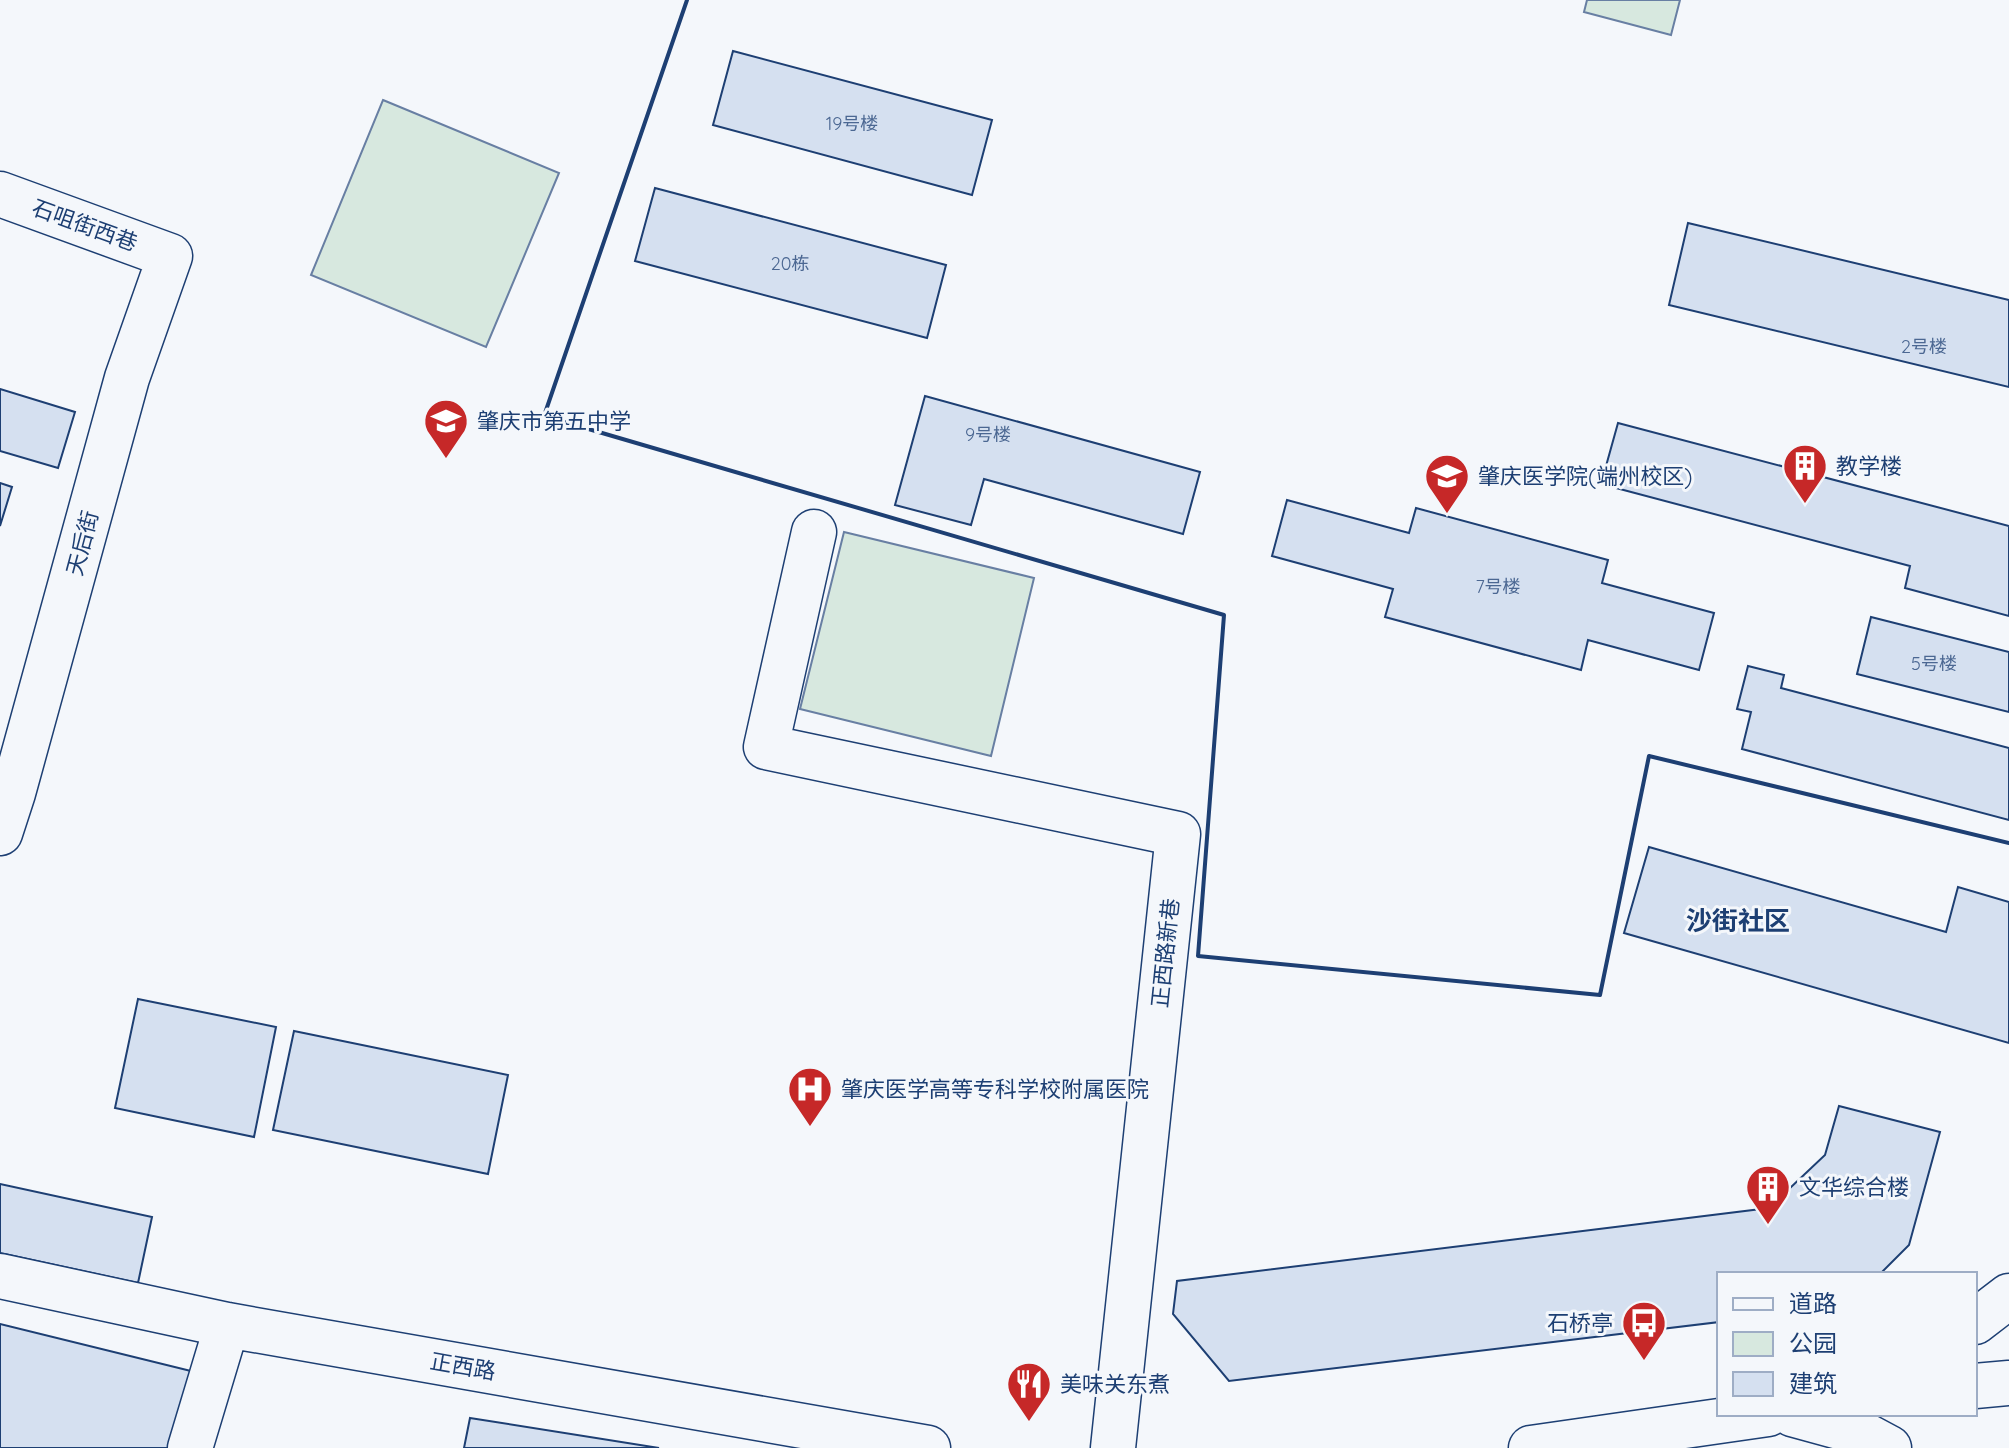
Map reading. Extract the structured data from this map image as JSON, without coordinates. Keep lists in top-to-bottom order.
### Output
{
  "streets": {
    "street": [
      "石咀街西巷",
      "天后街",
      "正西路新巷",
      "正西路"
    ]
  },
  "crossings": [
    ["石咀街西巷", "天后街"]
  ],
  "districts": ["沙街社区"],
  "places": {
    "school or university": ["肇庆市第五中学", "肇庆医学院(端州校区)"],
    "building": ["教学楼", "文华综合楼"],
    "hospital": ["肇庆医学高等专科学校附属医院"],
    "bus stop": ["石桥亭"],
    "restaurant": ["美味关东煮"]
  },
  "house_numbers": [
    "19号楼",
    "20栋",
    "2号楼",
    "9号楼",
    "7号楼",
    "5号楼"
  ],
  "legend": ["道路", "公园", "建筑"]
}
